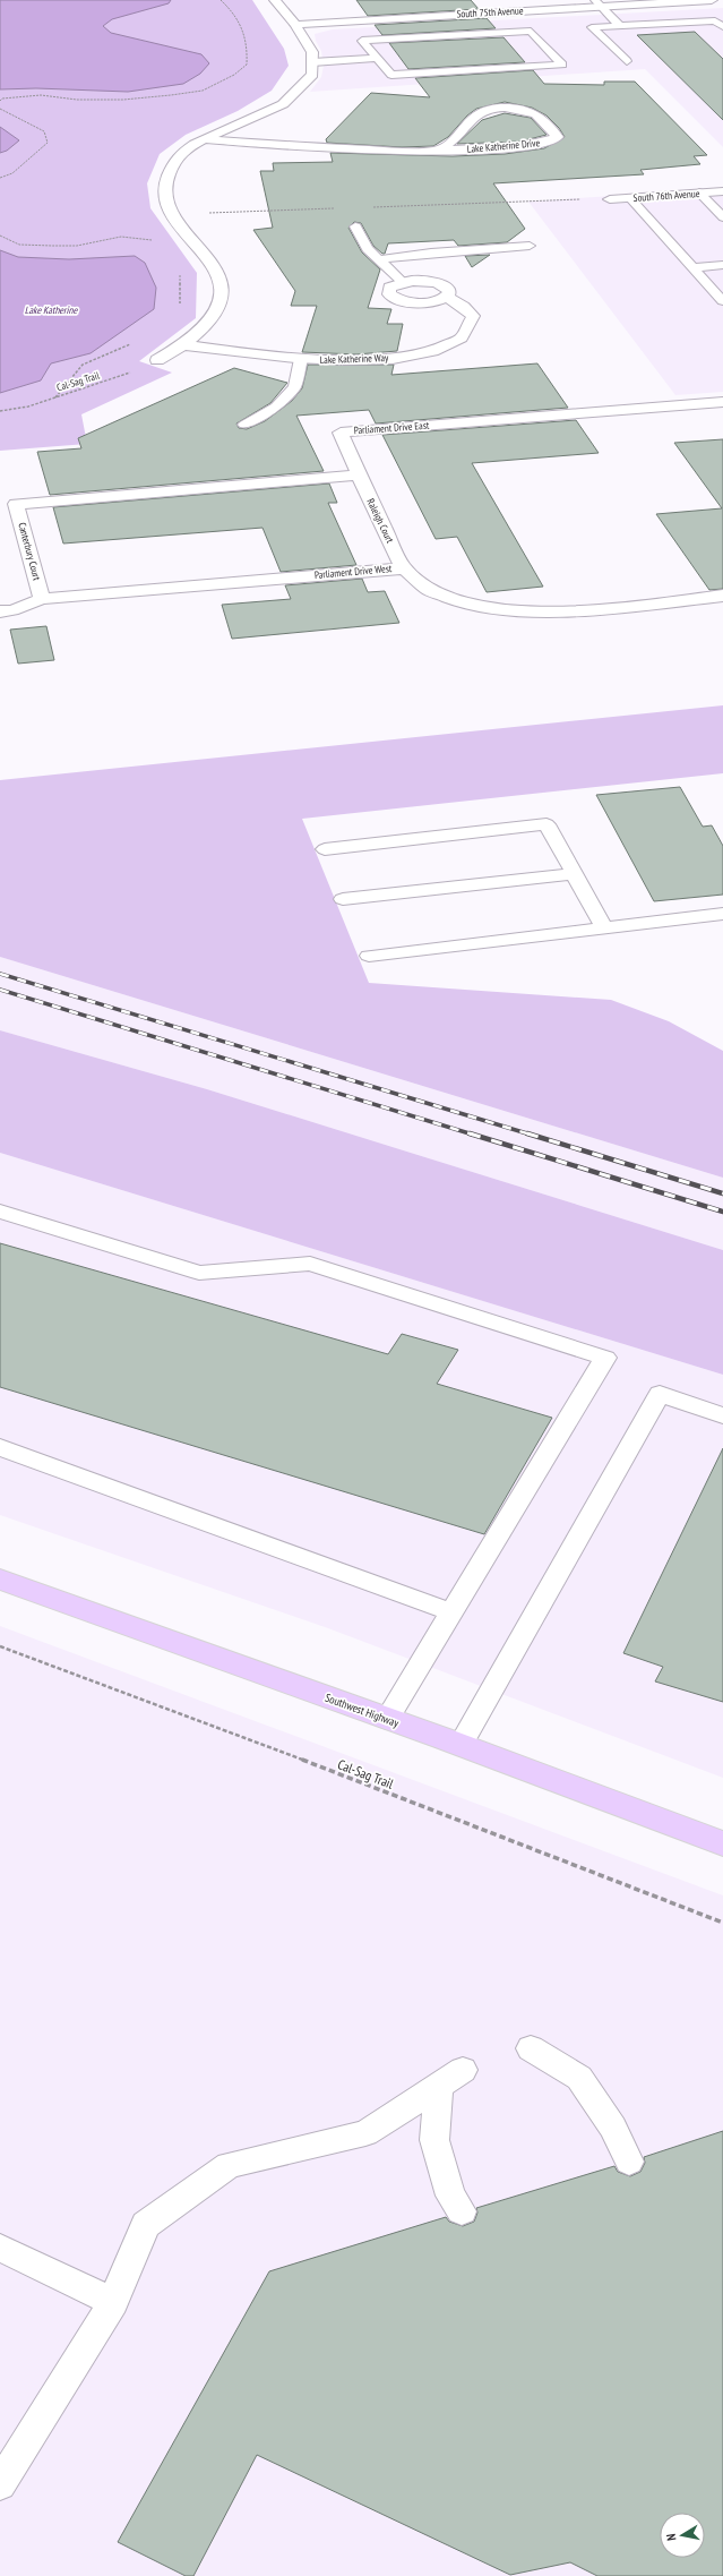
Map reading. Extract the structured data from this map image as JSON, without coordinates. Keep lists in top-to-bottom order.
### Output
{
  "streets": {
    "main road": ["Southwest Highway"],
    "street": [
      "South 75th Avenue",
      "Lake Katherine Drive",
      "South 76th Avenue",
      "Lake Katherine Way",
      "Parliament Drive East",
      "Raleigh Court",
      "Canterbury Court",
      "Parliament Drive West"
    ],
    "path": ["Cal-Sag Trail"]
  },
  "crossings": [
    ["Parliament Drive East", "Raleigh Court"],
    ["Parliament Drive East", "Canterbury Court"],
    ["Raleigh Court", "Canterbury Court"],
    ["Raleigh Court", "Parliament Drive West"],
    ["Canterbury Court", "Parliament Drive West"]
  ],
  "water": ["Lake Katherine"],
  "north": "left"
}
